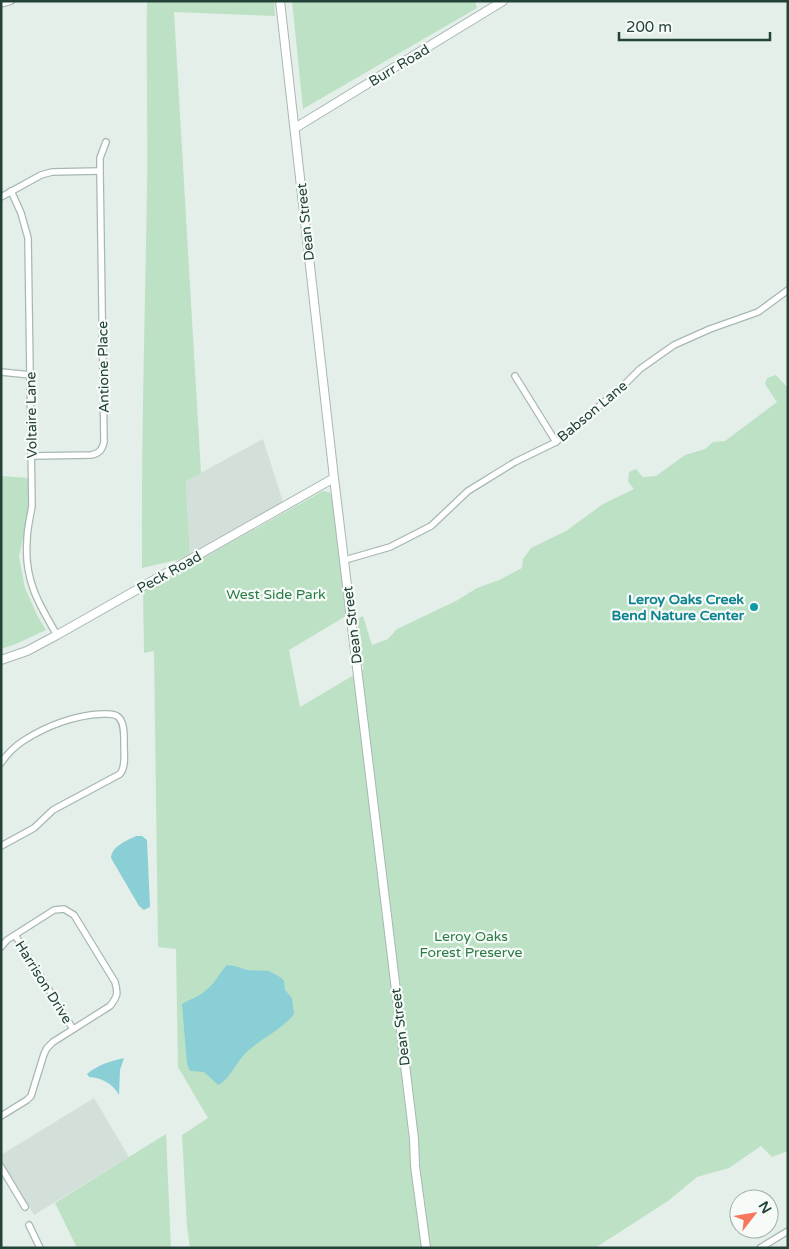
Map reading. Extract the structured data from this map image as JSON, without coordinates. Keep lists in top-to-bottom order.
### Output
{
  "streets": {
    "street": [
      "Burr Road",
      "Dean Street",
      "Antione Place",
      "Babson Lane",
      "Voltaire Lane",
      "Peck Road",
      "Harrison Drive"
    ]
  },
  "crossings": [
    ["Burr Road", "Dean Street"],
    ["Dean Street", "Babson Lane"],
    ["Dean Street", "Peck Road"],
    ["Antione Place", "Voltaire Lane"],
    ["Voltaire Lane", "Peck Road"]
  ],
  "parks": ["West Side Park", "Leroy Oaks Forest Preserve"],
  "places": ["Leroy Oaks Creek Bend Nature Center"],
  "scale_bar": "200 m",
  "north": "top right"
}
